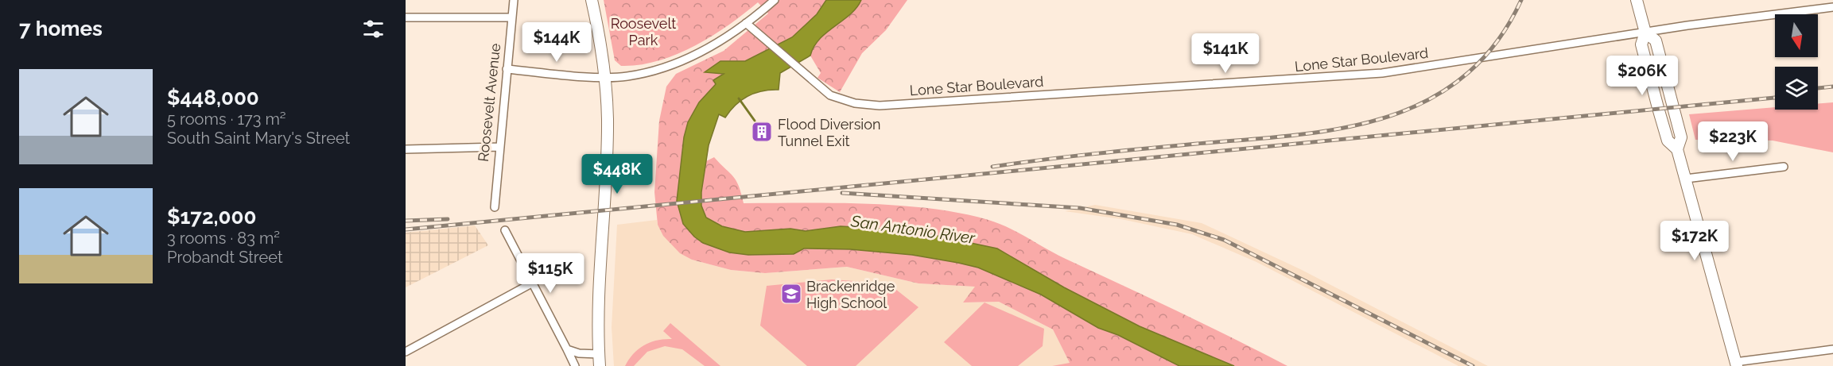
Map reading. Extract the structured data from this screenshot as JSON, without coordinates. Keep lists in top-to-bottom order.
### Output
{
  "streets": {
    "street": ["Lone Star Boulevard", "Roosevelt Avenue"]
  },
  "water": ["San Antonio River"],
  "parks": ["Roosevelt Park"],
  "places": {
    "building": ["Flood Diversion Tunnel Exit"],
    "school or university": ["Brackenridge High School"]
  },
  "north": "bottom",
  "page": {
    "heading": "7 homes",
    "price": [
      "$144K",
      "$141K",
      "$206K",
      "$223K",
      "$448K",
      "$172K",
      "$115K"
    ],
    "list": [
      {
        "name": "$448,000",
        "note": "5 rooms · 173 m² · South Saint Mary's Street"
      },
      {
        "name": "$172,000",
        "note": "3 rooms · 83 m² · Probandt Street"
      }
    ]
  }
}
